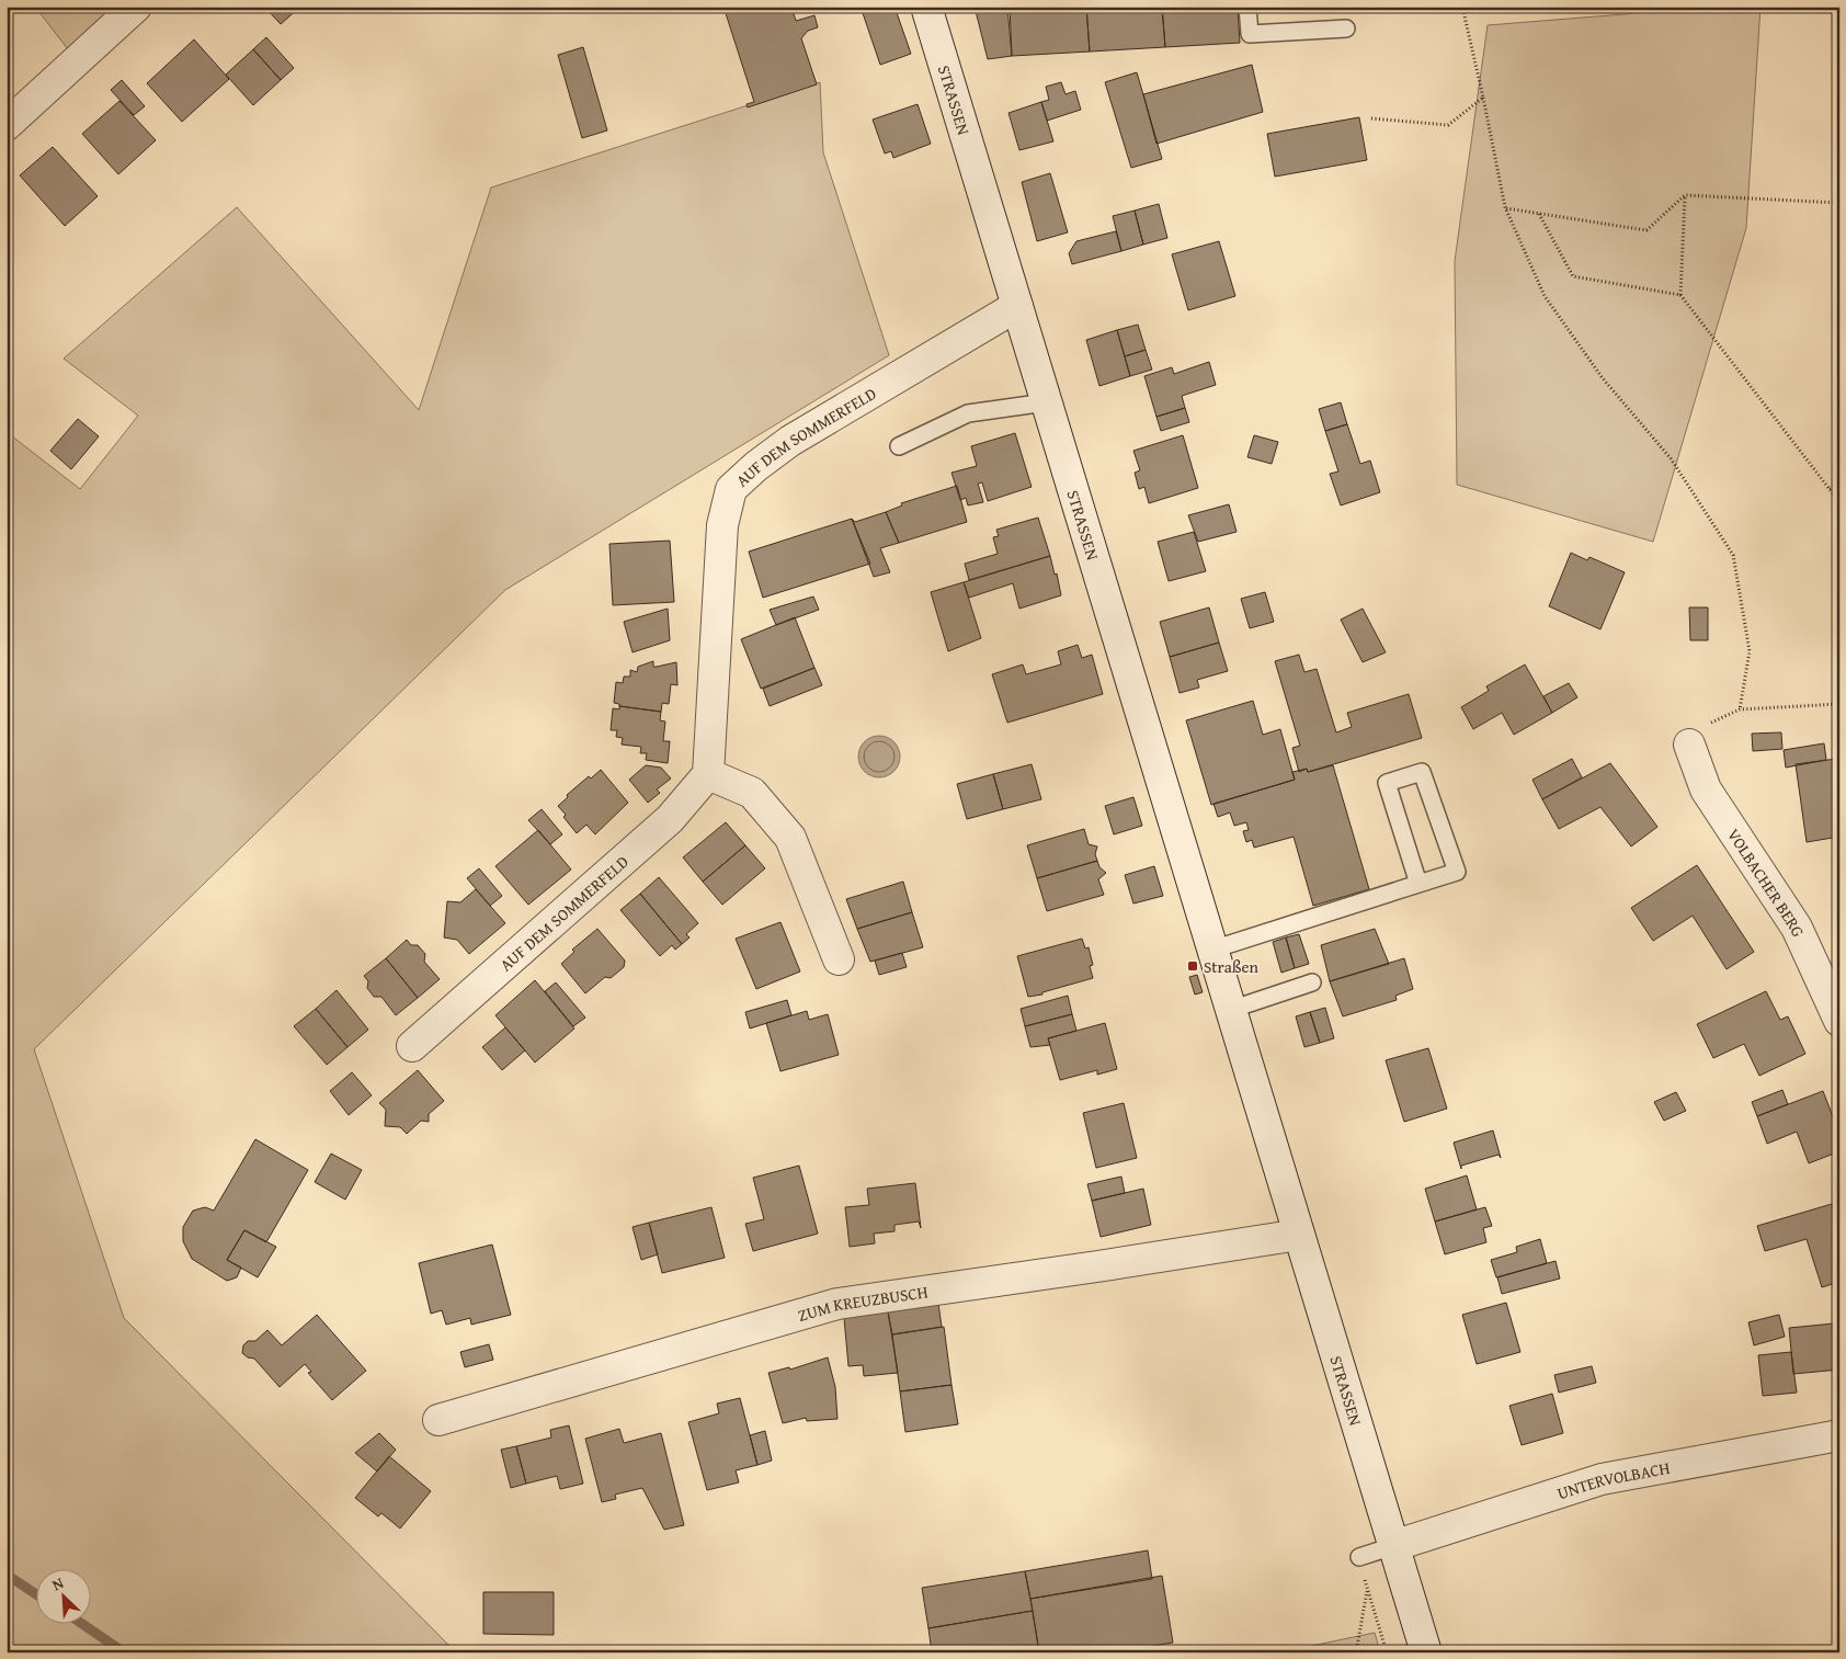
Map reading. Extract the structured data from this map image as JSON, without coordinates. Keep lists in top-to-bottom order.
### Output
{
  "streets": {
    "street": [
      "STRASSEN",
      "AUF DEM SOMMERFELD",
      "VOLBACHER BERG",
      "ZUM KREUZBUSCH",
      "UNTERVOLBACH"
    ]
  },
  "crossings": [
    ["STRASSEN", "AUF DEM SOMMERFELD"],
    ["STRASSEN", "ZUM KREUZBUSCH"],
    ["STRASSEN", "UNTERVOLBACH"]
  ],
  "places": {
    "transit": ["Straßen"]
  },
  "north": "top left"
}
